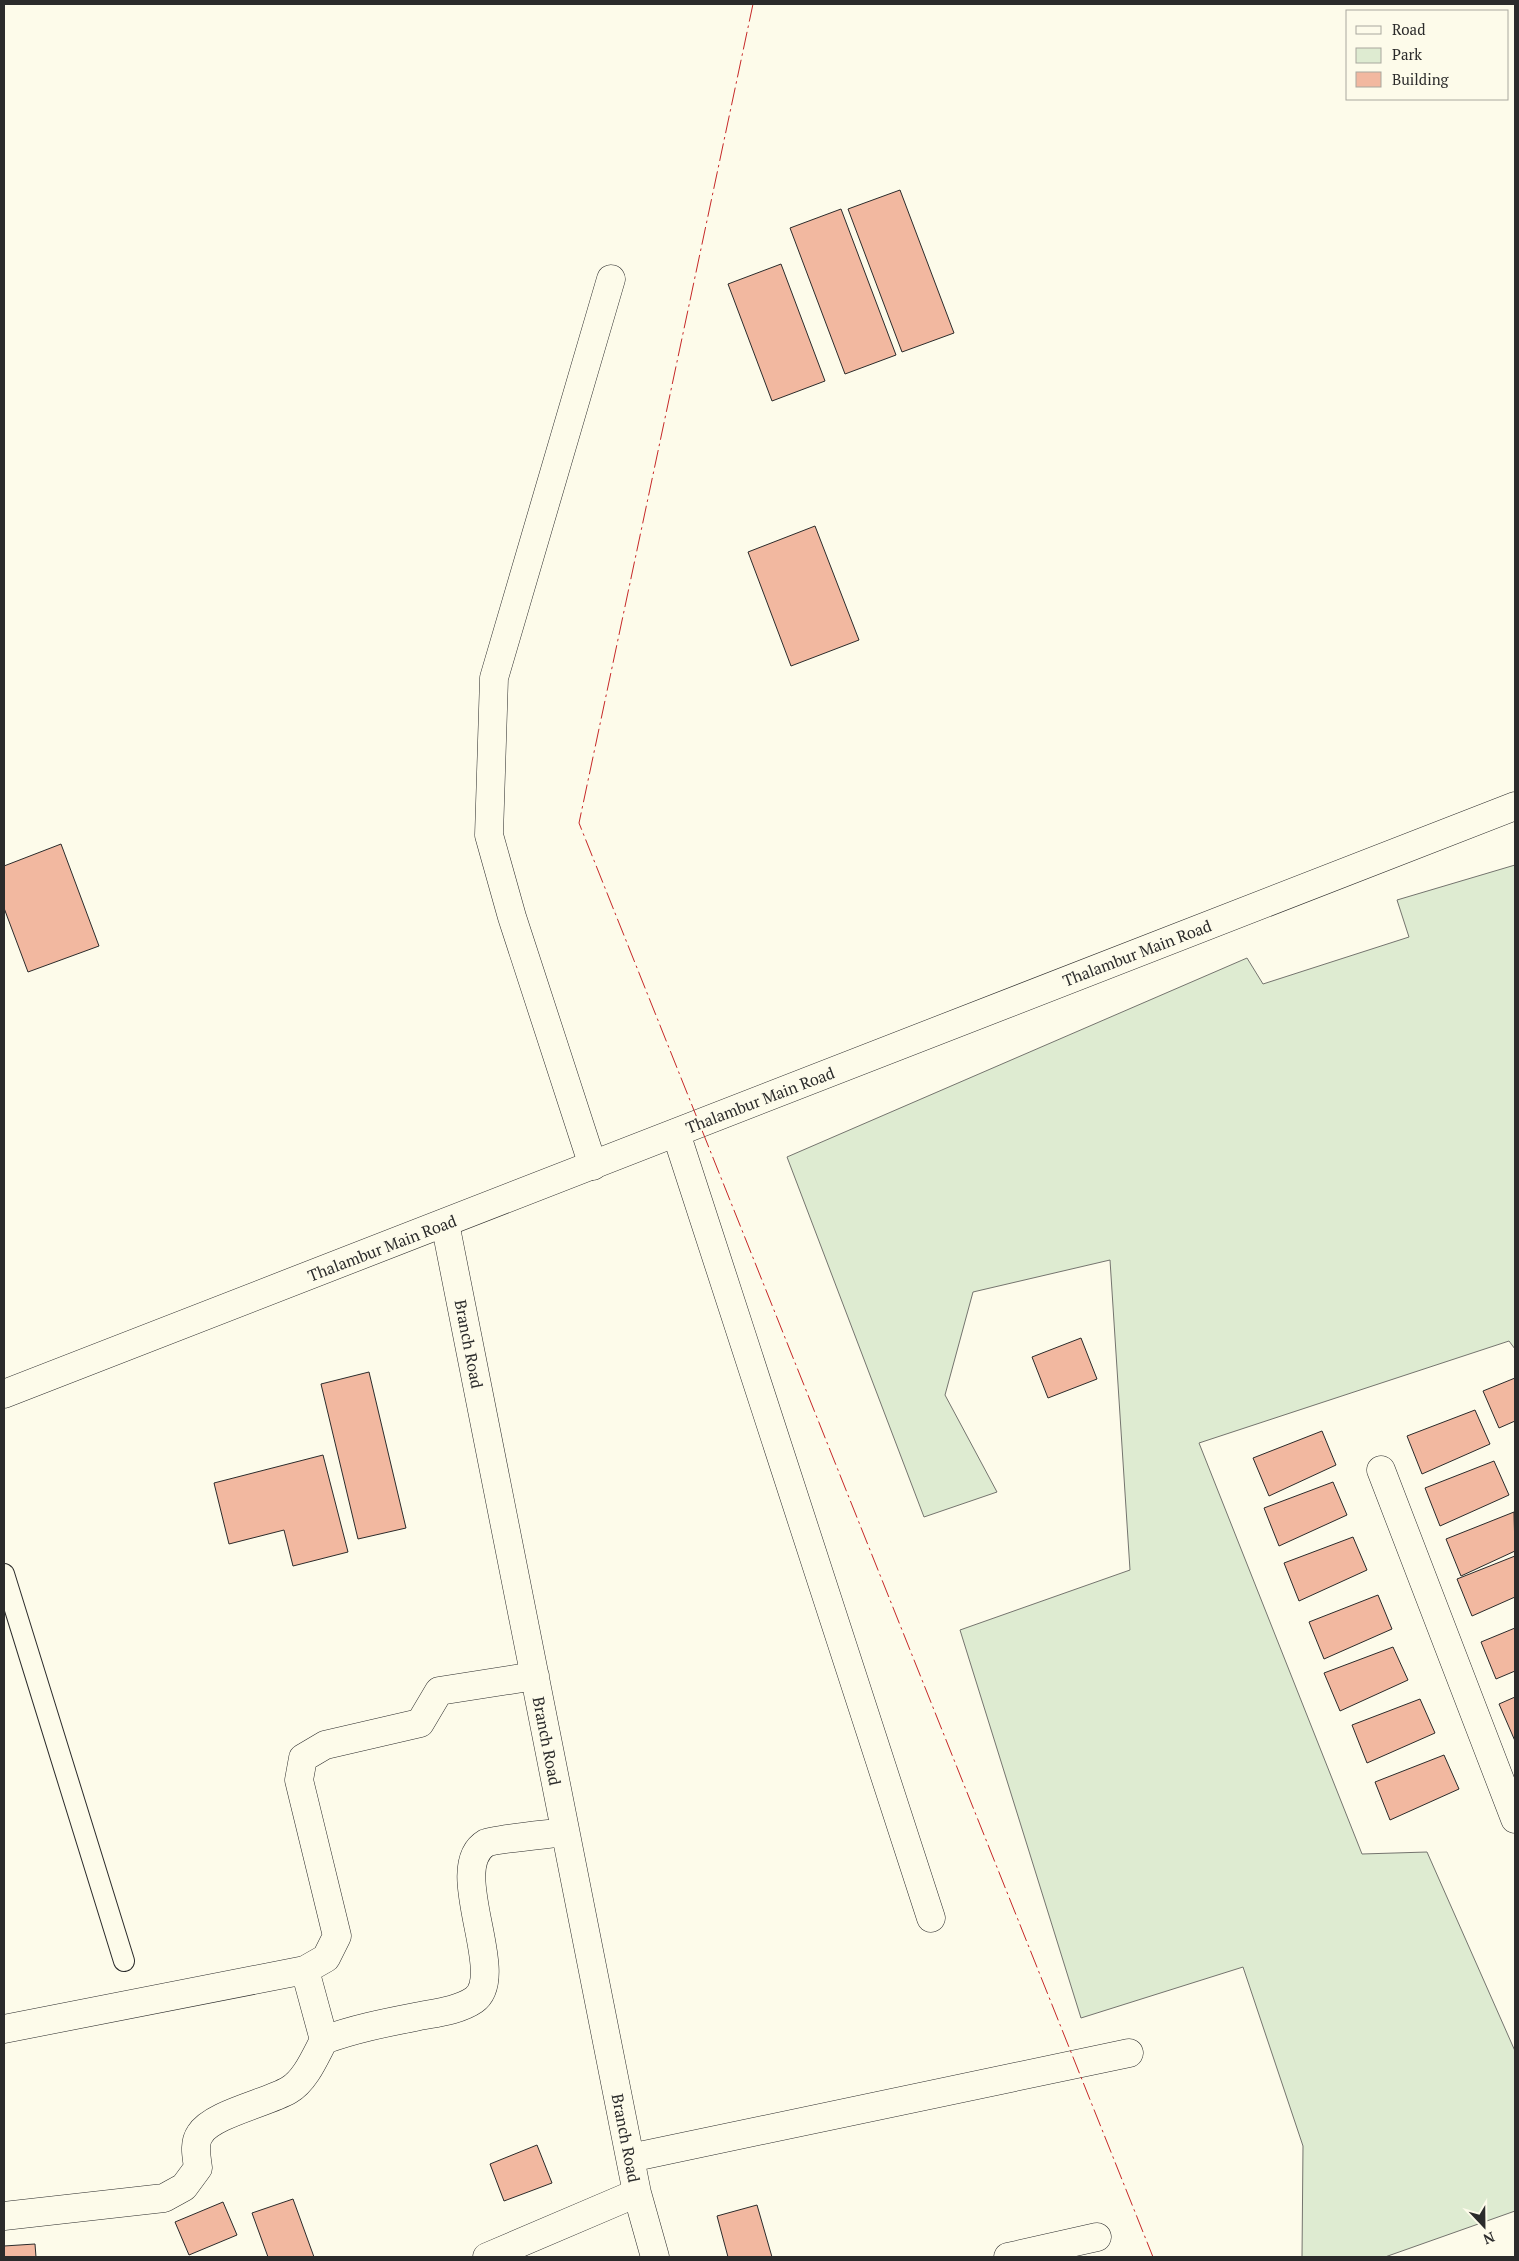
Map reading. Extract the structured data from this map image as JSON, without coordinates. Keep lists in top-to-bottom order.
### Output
{
  "streets": {
    "street": ["Thalambur Main Road", "Branch Road"]
  },
  "crossings": [
    ["Thalambur Main Road", "Branch Road"]
  ],
  "legend": ["Road", "Park", "Building"],
  "north": "bottom"
}
